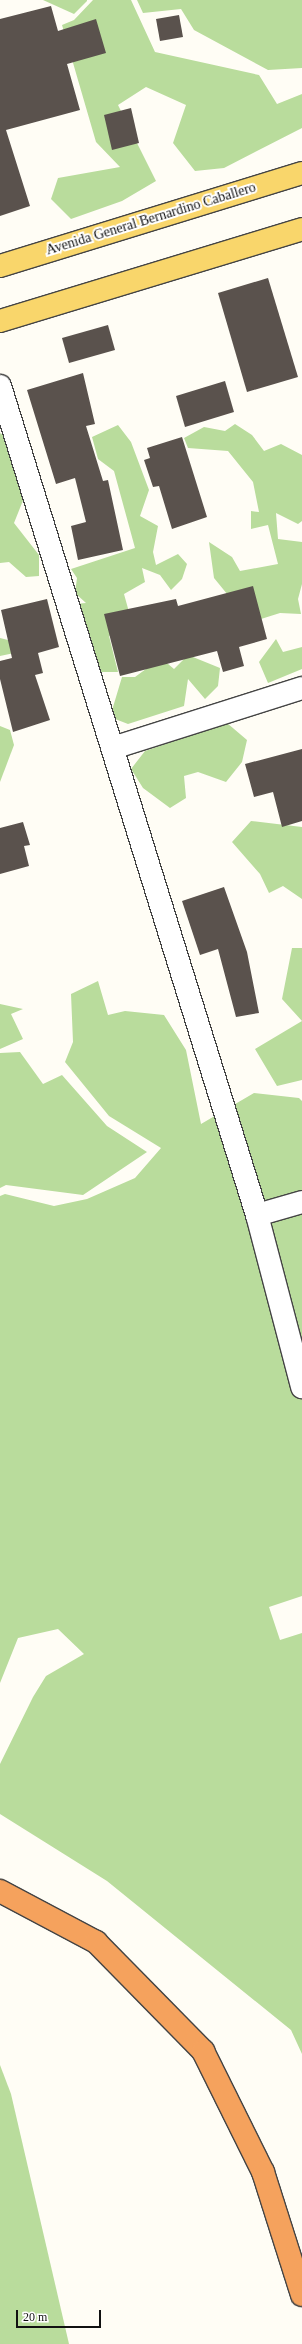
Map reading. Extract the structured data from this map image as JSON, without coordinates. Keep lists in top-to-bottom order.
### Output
{
  "streets": {
    "main road": ["Avenida General Bernardino Caballero"]
  },
  "scale_bar": "20 m"
}
